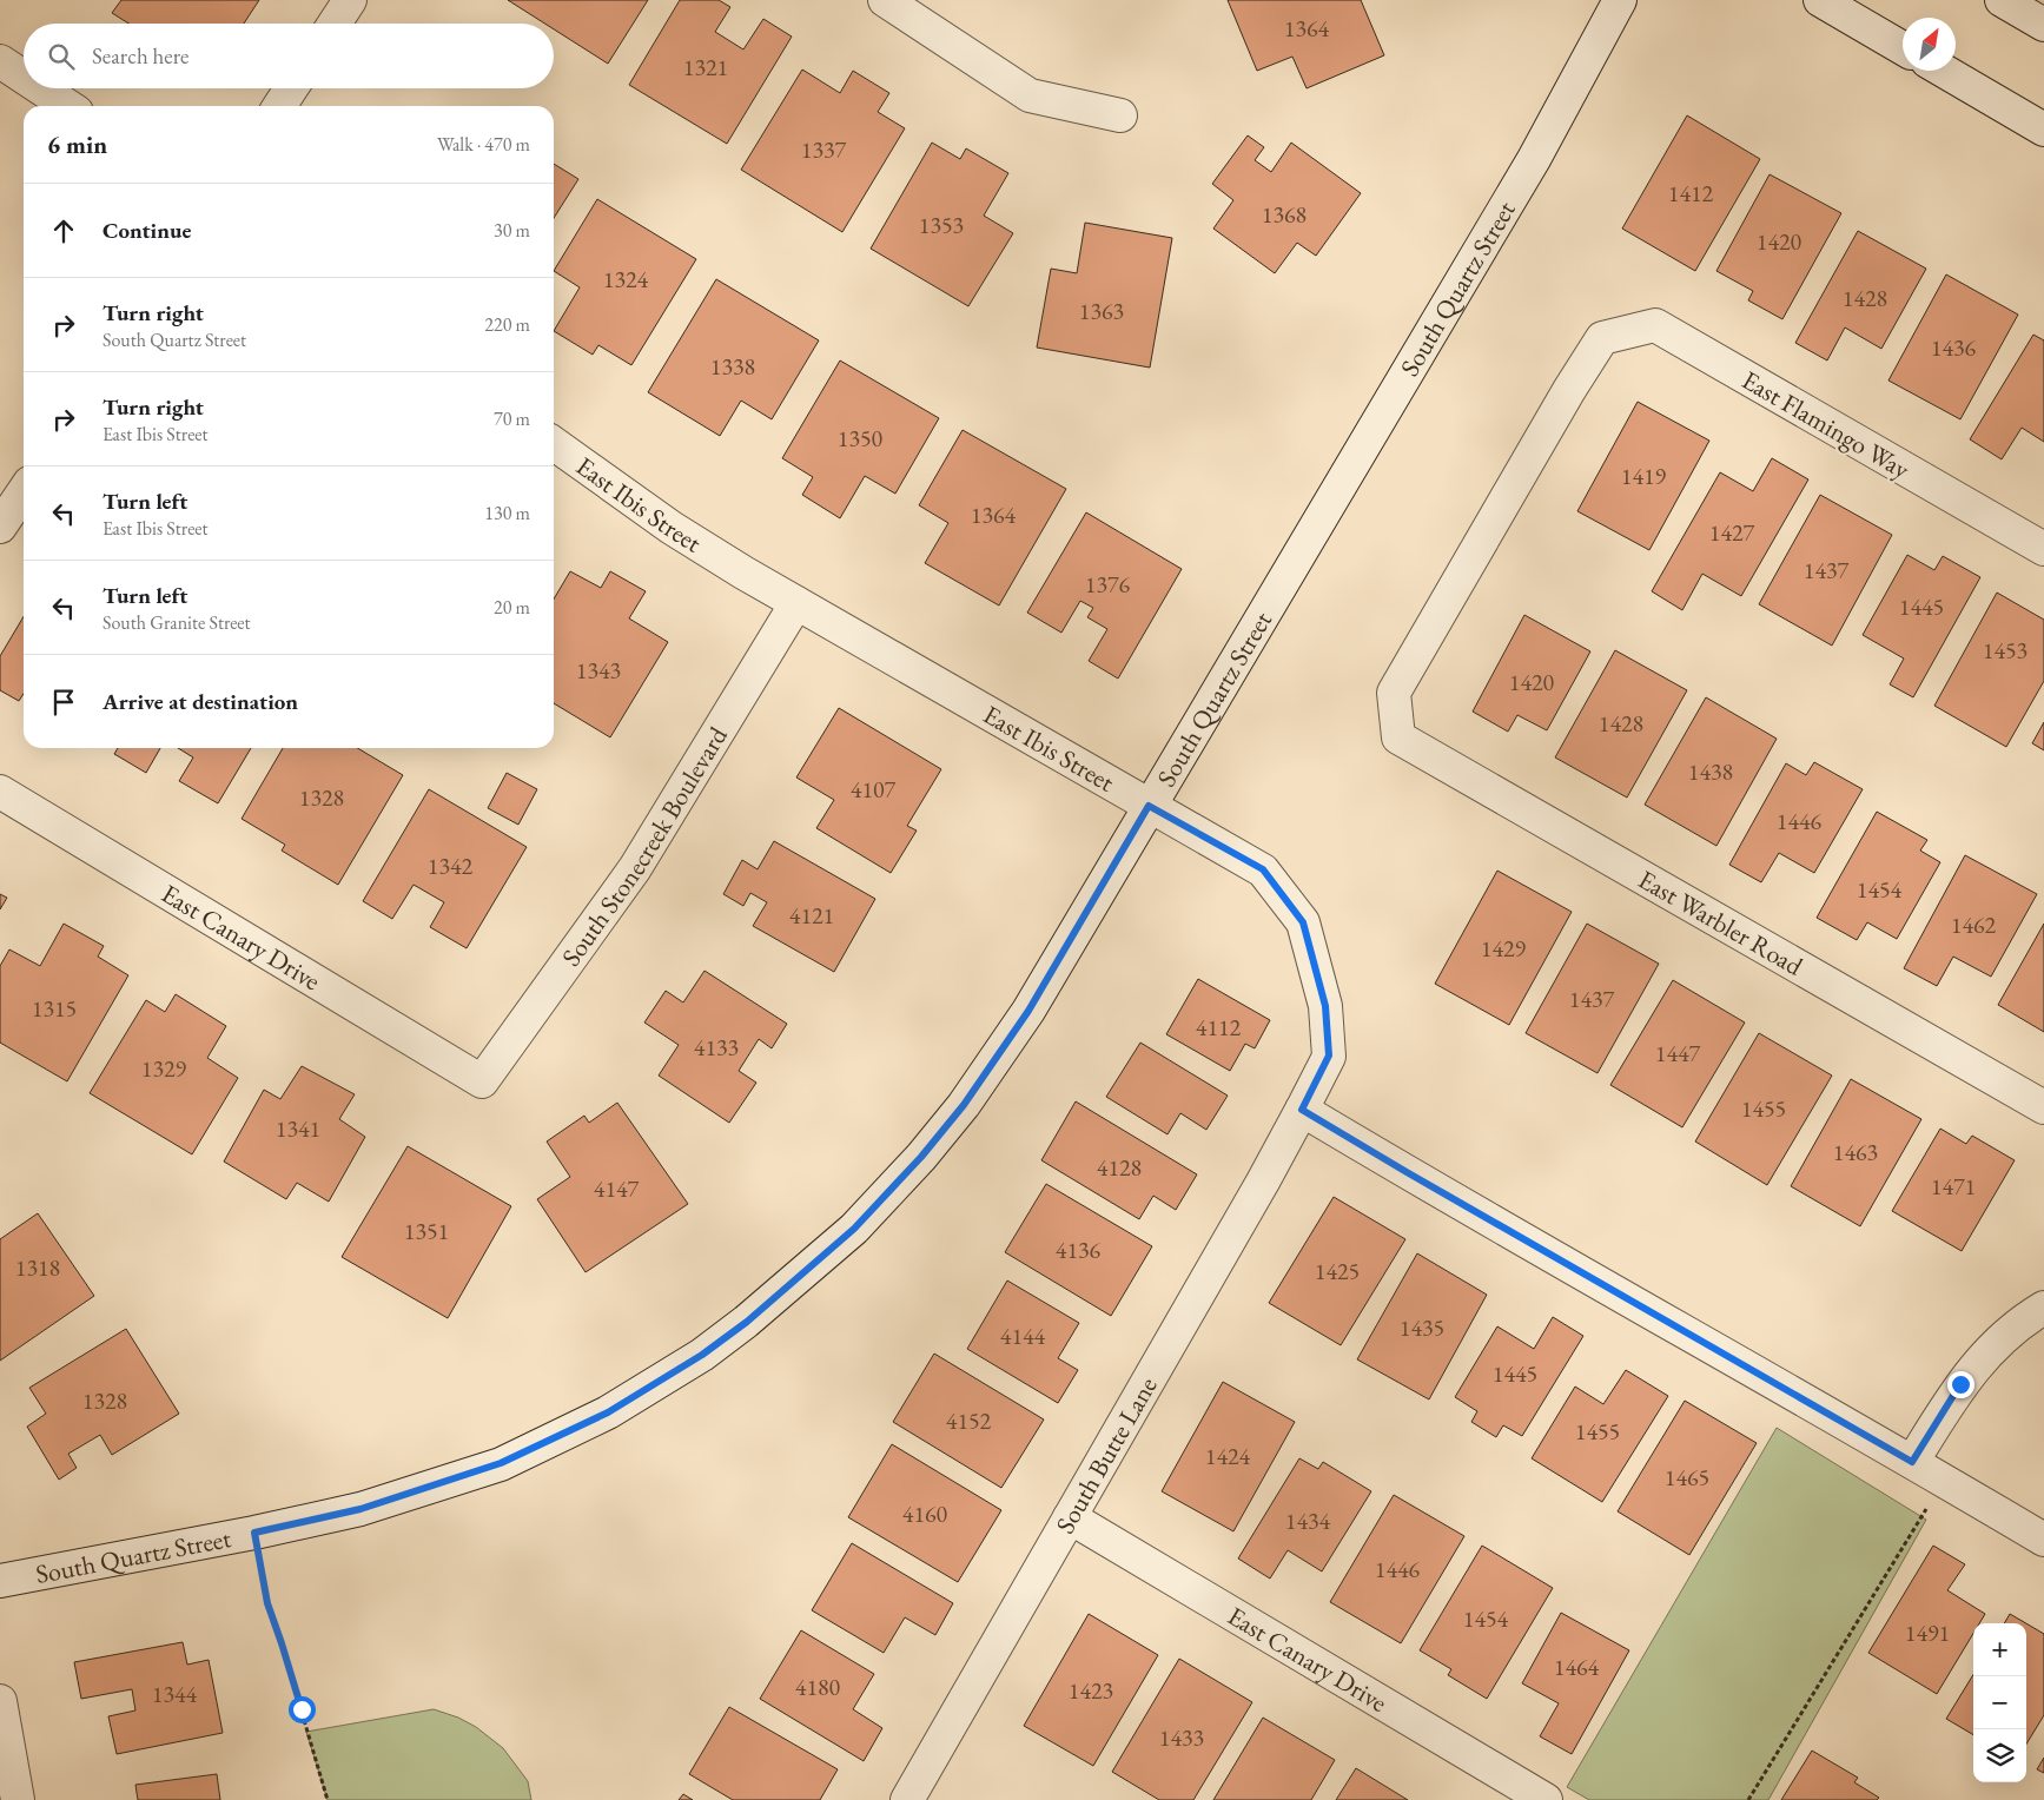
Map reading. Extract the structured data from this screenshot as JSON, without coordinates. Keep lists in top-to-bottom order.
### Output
{
  "streets": {
    "street": [
      "South Quartz Street",
      "East Flamingo Way",
      "East Ibis Street",
      "South Stonecreek Boulevard",
      "East Warbler Road",
      "East Canary Drive",
      "South Butte Lane"
    ]
  },
  "crossings": [
    ["South Quartz Street", "East Ibis Street"],
    ["East Flamingo Way", "East Warbler Road"],
    ["East Ibis Street", "South Stonecreek Boulevard"],
    ["East Ibis Street", "South Butte Lane"],
    ["South Stonecreek Boulevard", "East Canary Drive"],
    ["East Canary Drive", "South Butte Lane"]
  ],
  "house_numbers": [
    "1364",
    "1321",
    "1337",
    "1412",
    "1368",
    "1353",
    "1420",
    "1324",
    "1428",
    "1363",
    "1436",
    "1338",
    "1350",
    "1419",
    "1364",
    "1427",
    "1437",
    "1376",
    "1445",
    "1453",
    "1343",
    "1420",
    "1428",
    "1438",
    "4107",
    "1328",
    "1446",
    "1342",
    "1454",
    "4121",
    "1462",
    "1429",
    "1437",
    "1315",
    "4112",
    "4133",
    "1447",
    "1329",
    "1455",
    "1341",
    "1463",
    "4128",
    "1471",
    "4147",
    "1351",
    "4136",
    "1318",
    "1425",
    "1435",
    "4144",
    "1445",
    "1328",
    "4152",
    "1455",
    "1424",
    "1465",
    "4160",
    "1434",
    "1446",
    "1454",
    "1491",
    "1464",
    "4180",
    "1423",
    "1344",
    "1433"
  ],
  "north": "top right",
  "page": {
    "search": "Search here",
    "heading": ["6 min", "Walk · 470 m"],
    "list": [
      ["Continue", "30 m"],
      ["Turn right", "South Quartz Street", "220 m"],
      ["Turn right", "East Ibis Street", "70 m"],
      ["Turn left", "East Ibis Street", "130 m"],
      ["Turn left", "South Granite Street", "20 m"],
      "Arrive at destination"
    ],
    "map_buttons": ["+", "−"]
  }
}
